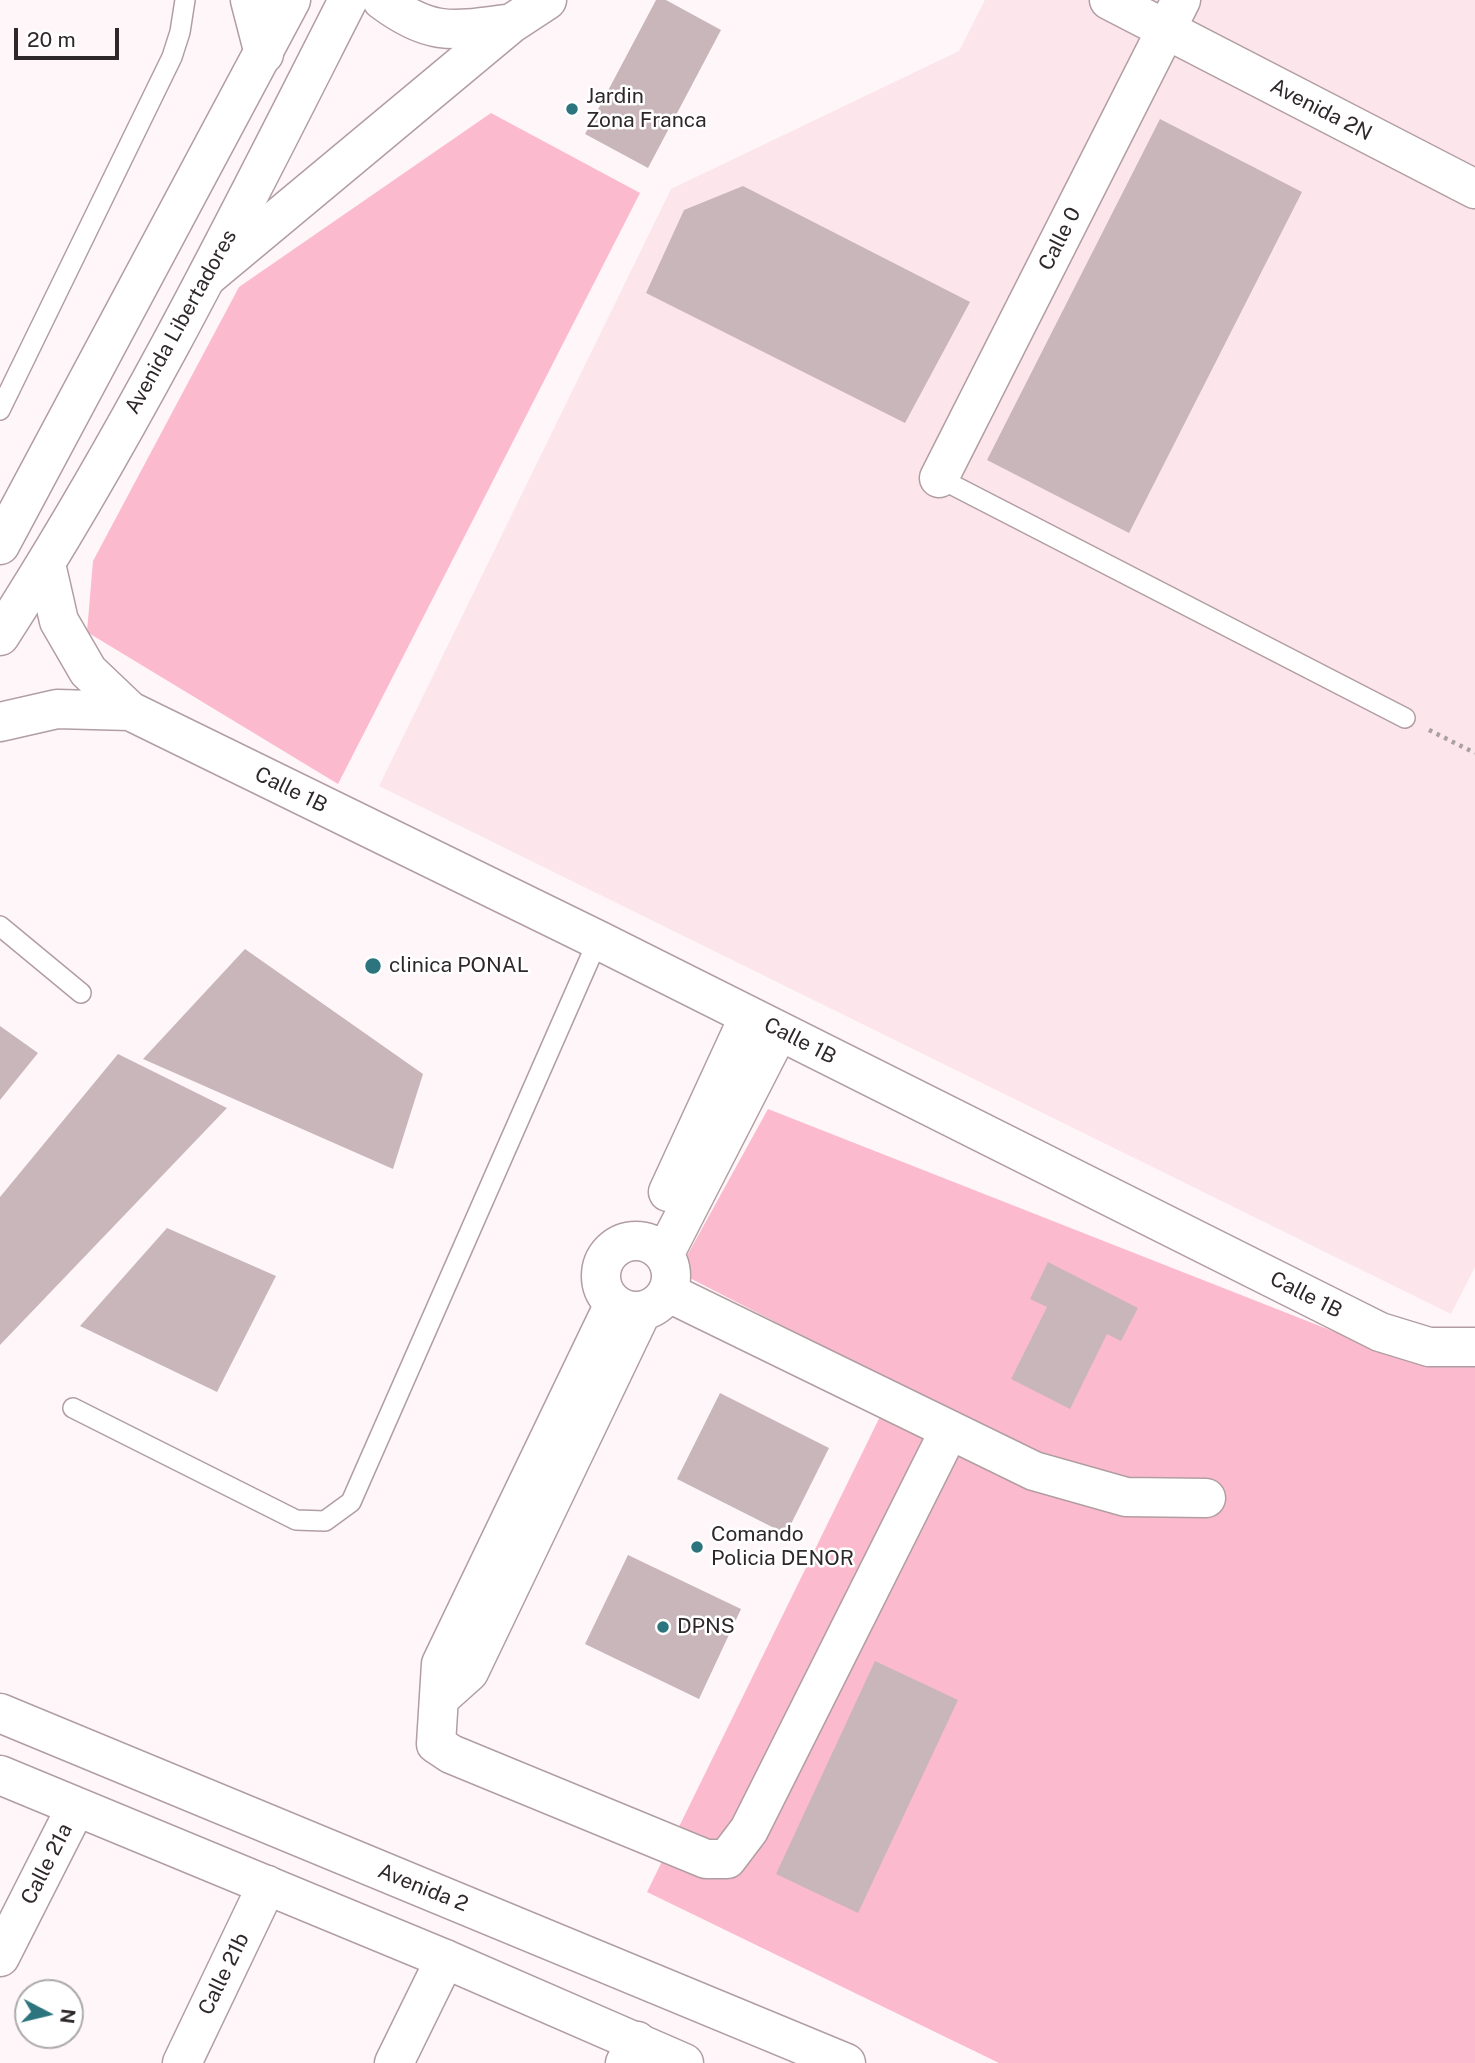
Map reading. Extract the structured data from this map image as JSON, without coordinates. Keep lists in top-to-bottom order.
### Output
{
  "streets": {
    "street": [
      "Avenida 2N",
      "Calle 0",
      "Avenida Libertadores",
      "Calle 1B",
      "Calle 21a",
      "Avenida 2",
      "Calle 21b"
    ]
  },
  "crossings": [
    ["Avenida 2N", "Calle 0"],
    ["Avenida Libertadores", "Calle 1B"]
  ],
  "places": [
    "Jardin Zona Franca",
    "clinica PONAL",
    "Comando Policia DENOR",
    "DPNS"
  ],
  "scale_bar": "20 m",
  "north": "right"
}
